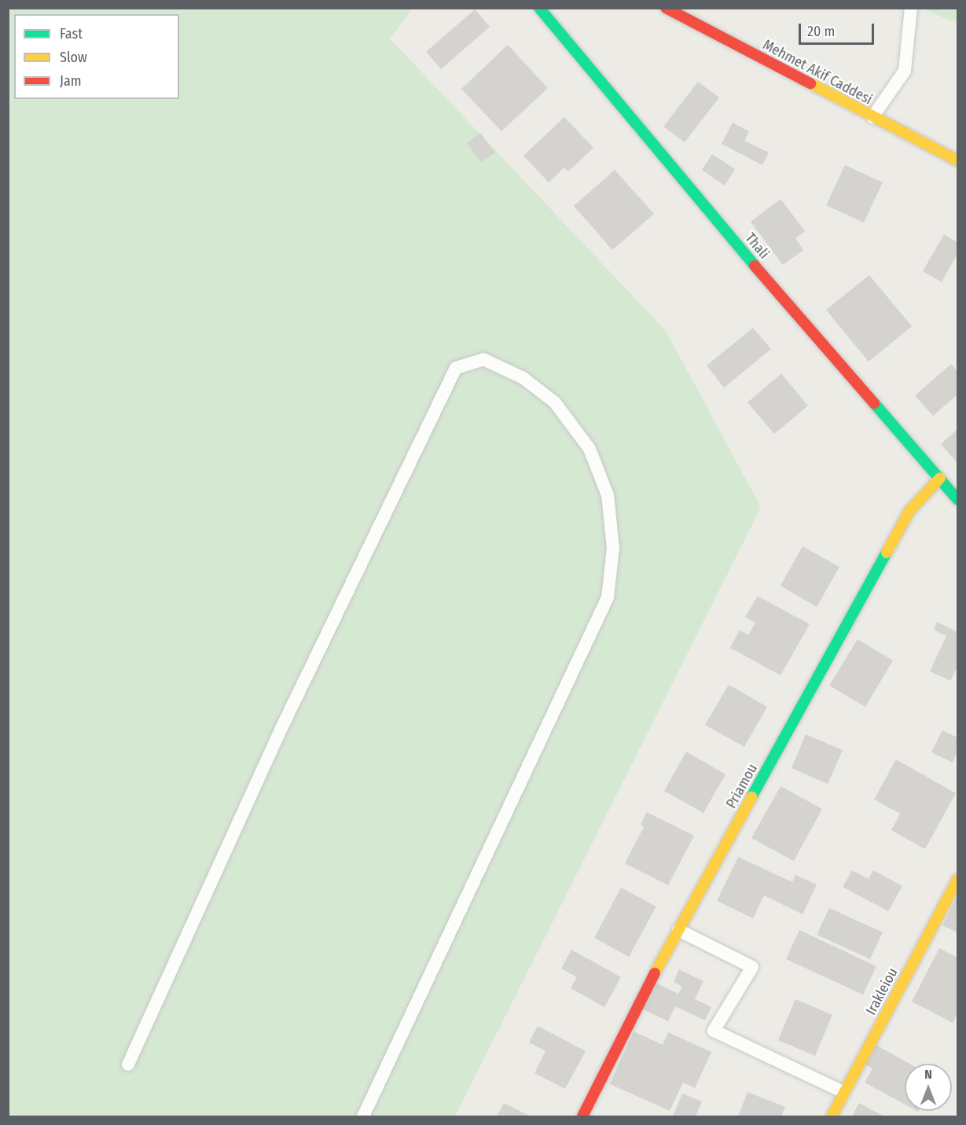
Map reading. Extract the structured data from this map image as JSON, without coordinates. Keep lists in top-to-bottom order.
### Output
{
  "streets": {
    "street": [
      "Mehmet Akif Caddesi",
      "Thali",
      "Priamou",
      "Irakleiou"
    ]
  },
  "crossings": [
    ["Thali", "Priamou"]
  ],
  "legend": ["Fast", "Slow", "Jam"],
  "scale_bar": "20 m",
  "north": "top"
}
